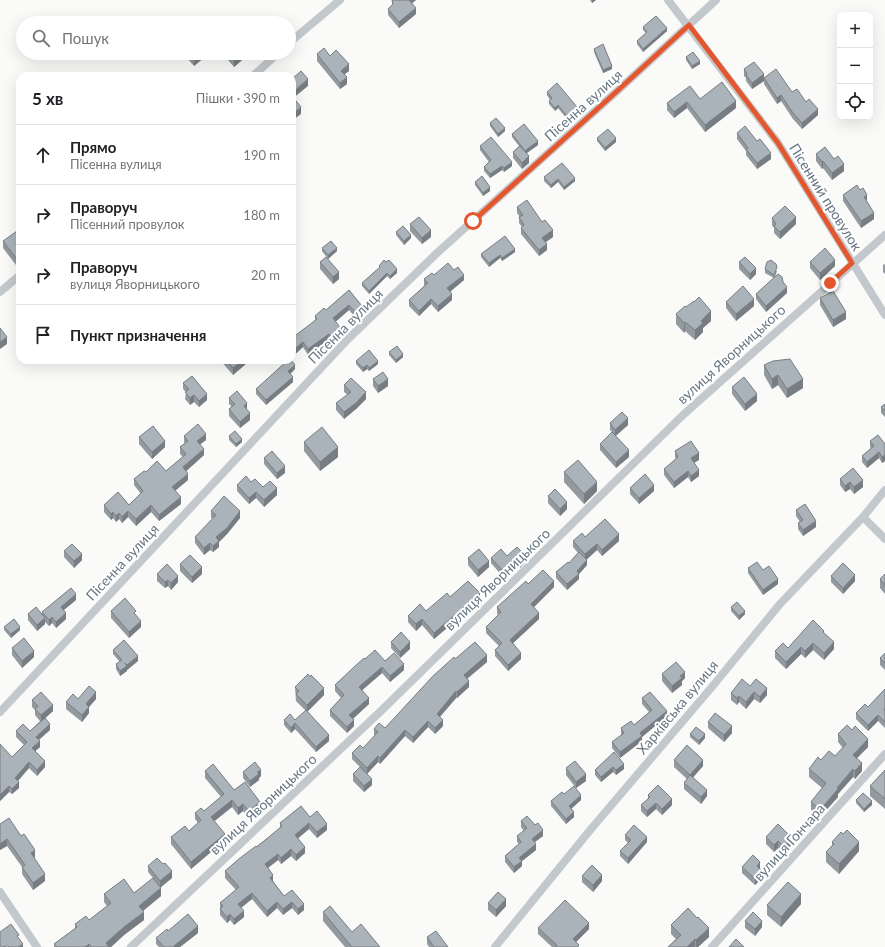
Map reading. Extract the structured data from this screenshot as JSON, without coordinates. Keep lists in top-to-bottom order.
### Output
{
  "streets": {
    "street": [
      "Пісенна вулиця",
      "Пісенний провулок",
      "вулиця Яворницького",
      "Харківська вулиця",
      "вулиця Гончара"
    ]
  },
  "crossings": [
    ["Пісенна вулиця", "Пісенний провулок"],
    ["Пісенний провулок", "вулиця Яворницького"]
  ],
  "page": {
    "map_buttons": ["+", "−"],
    "search": "Пошук",
    "heading": ["5 хв", "Пішки · 390 m"],
    "list": [
      ["Прямо", "Пісенна вулиця", "190 m"],
      ["Праворуч", "Пісенний провулок", "180 m"],
      ["Праворуч", "вулиця Яворницького", "20 m"],
      "Пункт призначення"
    ]
  }
}
